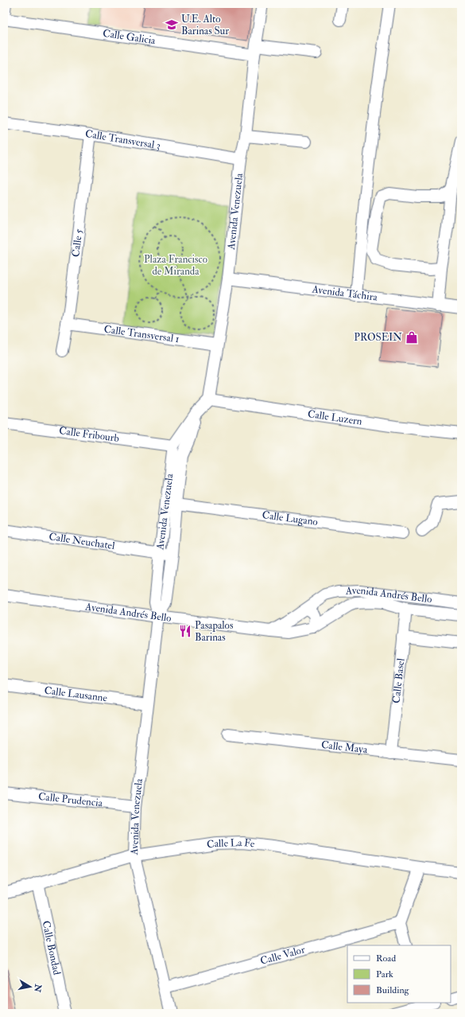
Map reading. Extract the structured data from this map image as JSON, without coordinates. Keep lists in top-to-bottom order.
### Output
{
  "streets": {
    "street": [
      "Calle Galicia",
      "Calle Transversal 3",
      "Avenida Venezuela",
      "Calle 5",
      "Avenida Táchira",
      "Calle Transversal 1",
      "Calle Luzern",
      "Calle Fribourb",
      "Calle Lugano",
      "Calle Neuchatel",
      "Avenida Andrés Bello",
      "Calle Basel",
      "Calle Lausanne",
      "Calle Maya",
      "Calle Prudencia",
      "Calle La Fe",
      "Calle Bondad",
      "Calle Valor"
    ]
  },
  "crossings": [
    ["Calle Galicia", "Avenida Venezuela"],
    ["Calle Transversal 3", "Avenida Venezuela"],
    ["Calle Transversal 3", "Calle 5"],
    ["Avenida Venezuela", "Avenida Táchira"],
    ["Avenida Venezuela", "Calle Transversal 1"],
    ["Avenida Venezuela", "Calle Luzern"],
    ["Avenida Venezuela", "Calle Fribourb"],
    ["Avenida Venezuela", "Calle Lugano"],
    ["Avenida Venezuela", "Calle Neuchatel"],
    ["Avenida Venezuela", "Avenida Andrés Bello"],
    ["Avenida Venezuela", "Calle Lausanne"],
    ["Avenida Venezuela", "Calle Prudencia"],
    ["Avenida Venezuela", "Calle La Fe"],
    ["Avenida Venezuela", "Calle Valor"],
    ["Calle 5", "Calle Transversal 1"],
    ["Avenida Andrés Bello", "Calle Basel"],
    ["Calle Basel", "Calle Maya"],
    ["Calle La Fe", "Calle Bondad"]
  ],
  "parks": ["Plaza Francisco de Miranda"],
  "places": {
    "school or university": ["U.E. Alto Barinas Sur"],
    "shop": ["PROSEIN"],
    "restaurant": ["Pasapalos Barinas"]
  },
  "legend": ["Road", "Park", "Building"],
  "north": "right"
}
